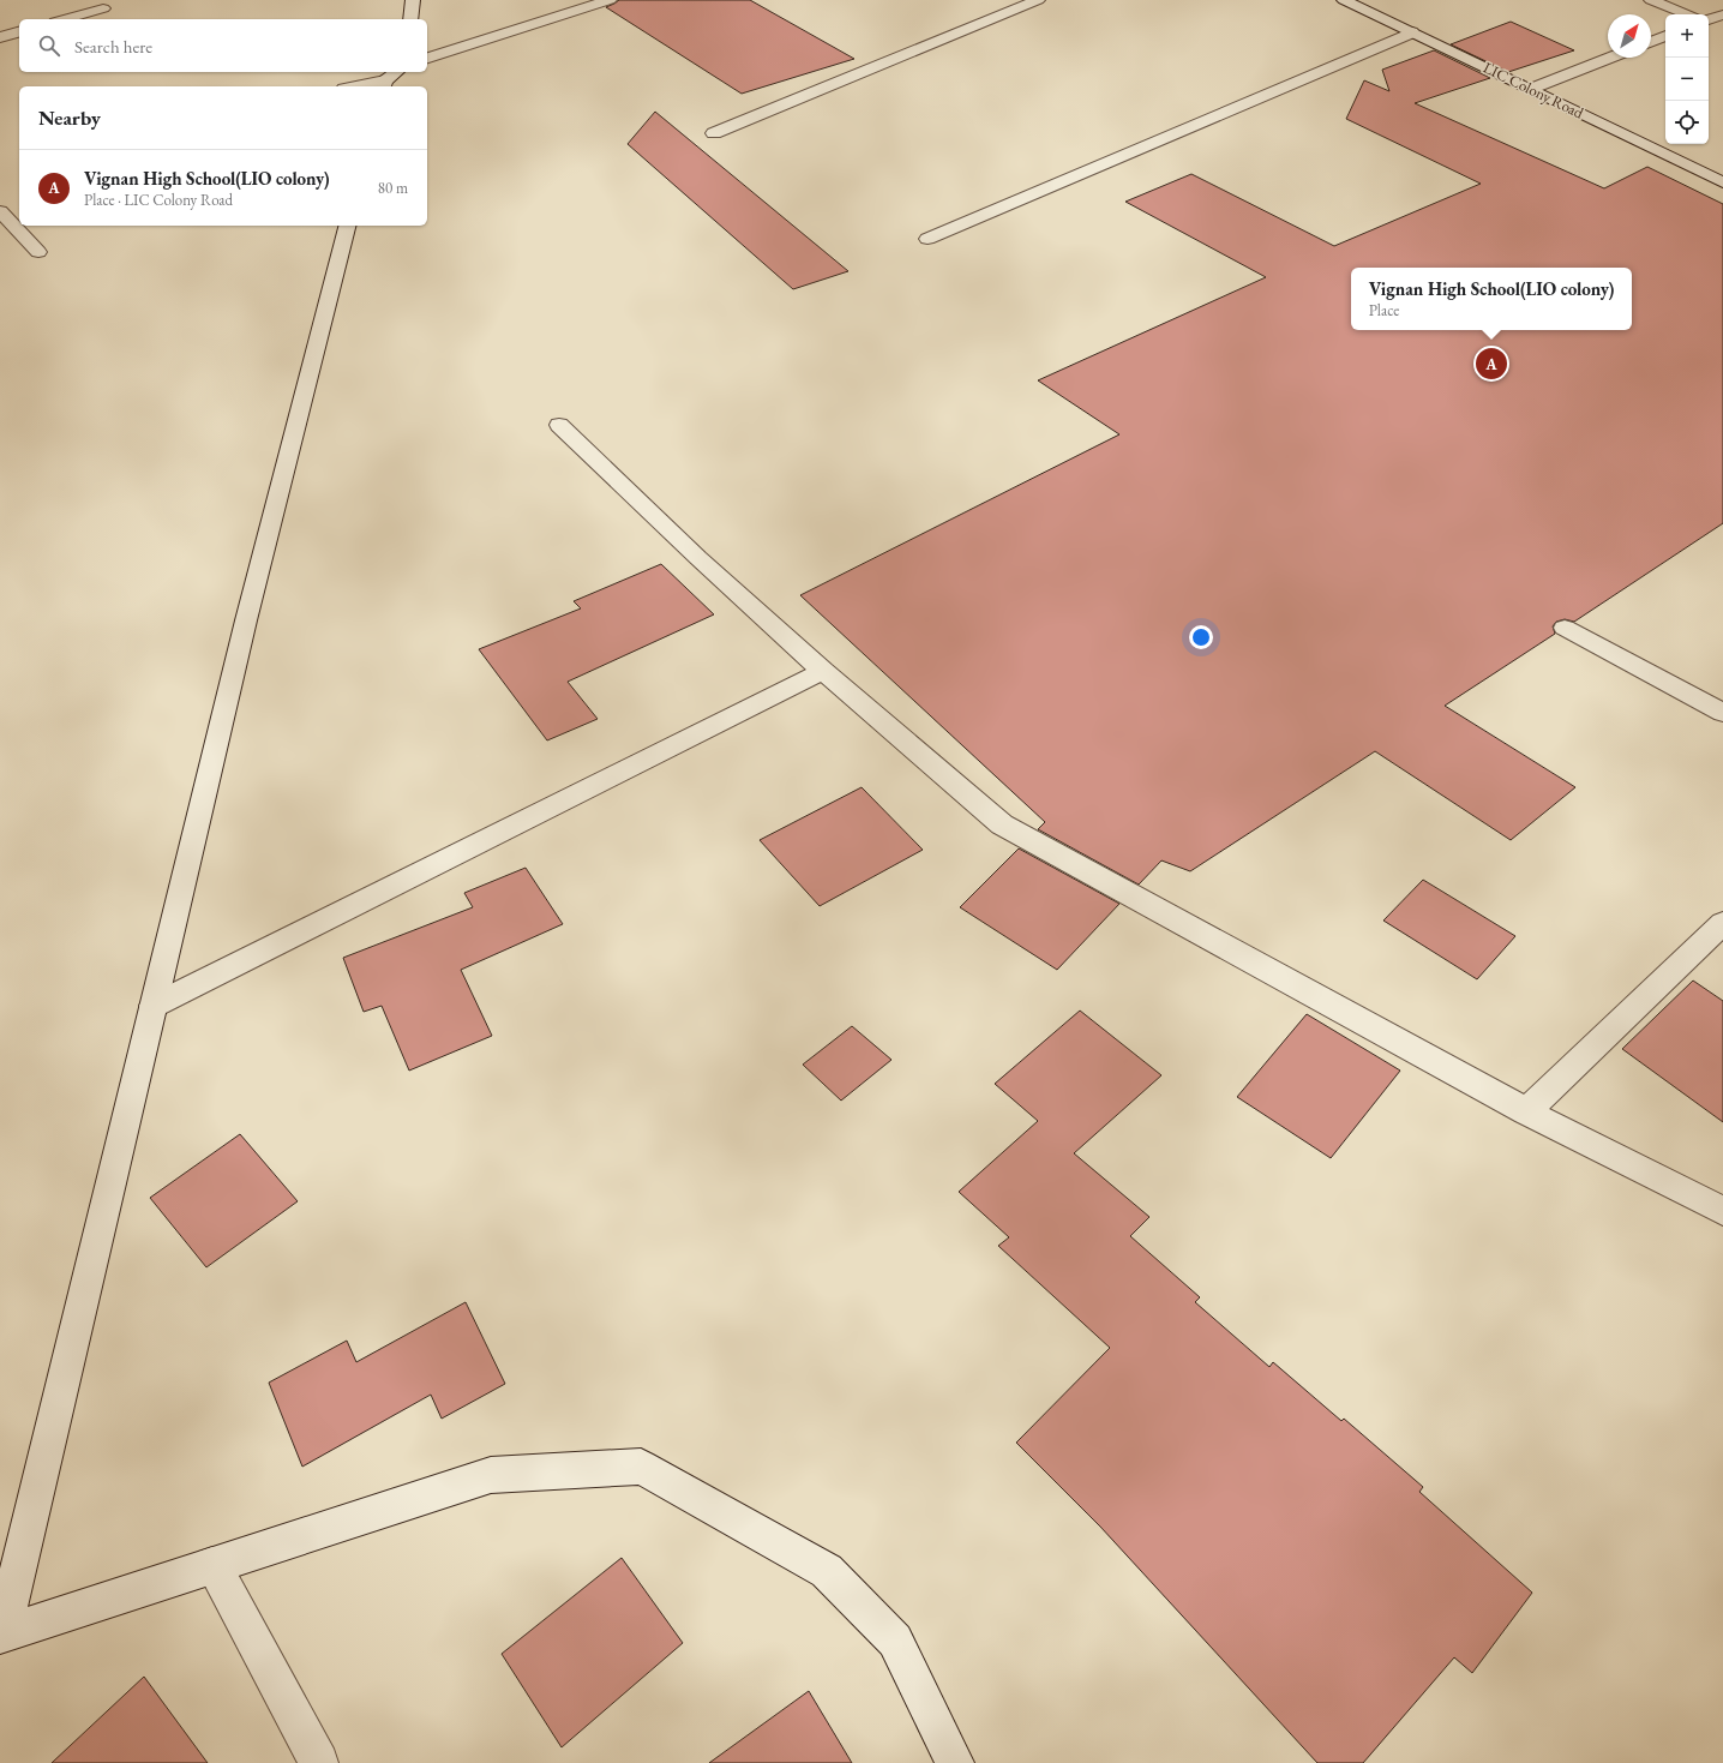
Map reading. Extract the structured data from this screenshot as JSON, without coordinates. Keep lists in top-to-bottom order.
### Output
{
  "streets": {
    "street": ["LIC Colony Road"]
  },
  "north": "top right",
  "page": {
    "map_buttons": ["+", "−"],
    "search": "Search here",
    "heading": "Nearby",
    "list": [
      {
        "mark": "A",
        "name": "Vignan High School(LIO colony)",
        "note": "Place · LIC Colony Road",
        "value": "80 m"
      }
    ],
    "popup": ["Vignan High School(LIO colony)", "Place"],
    "pins": "A"
  }
}
